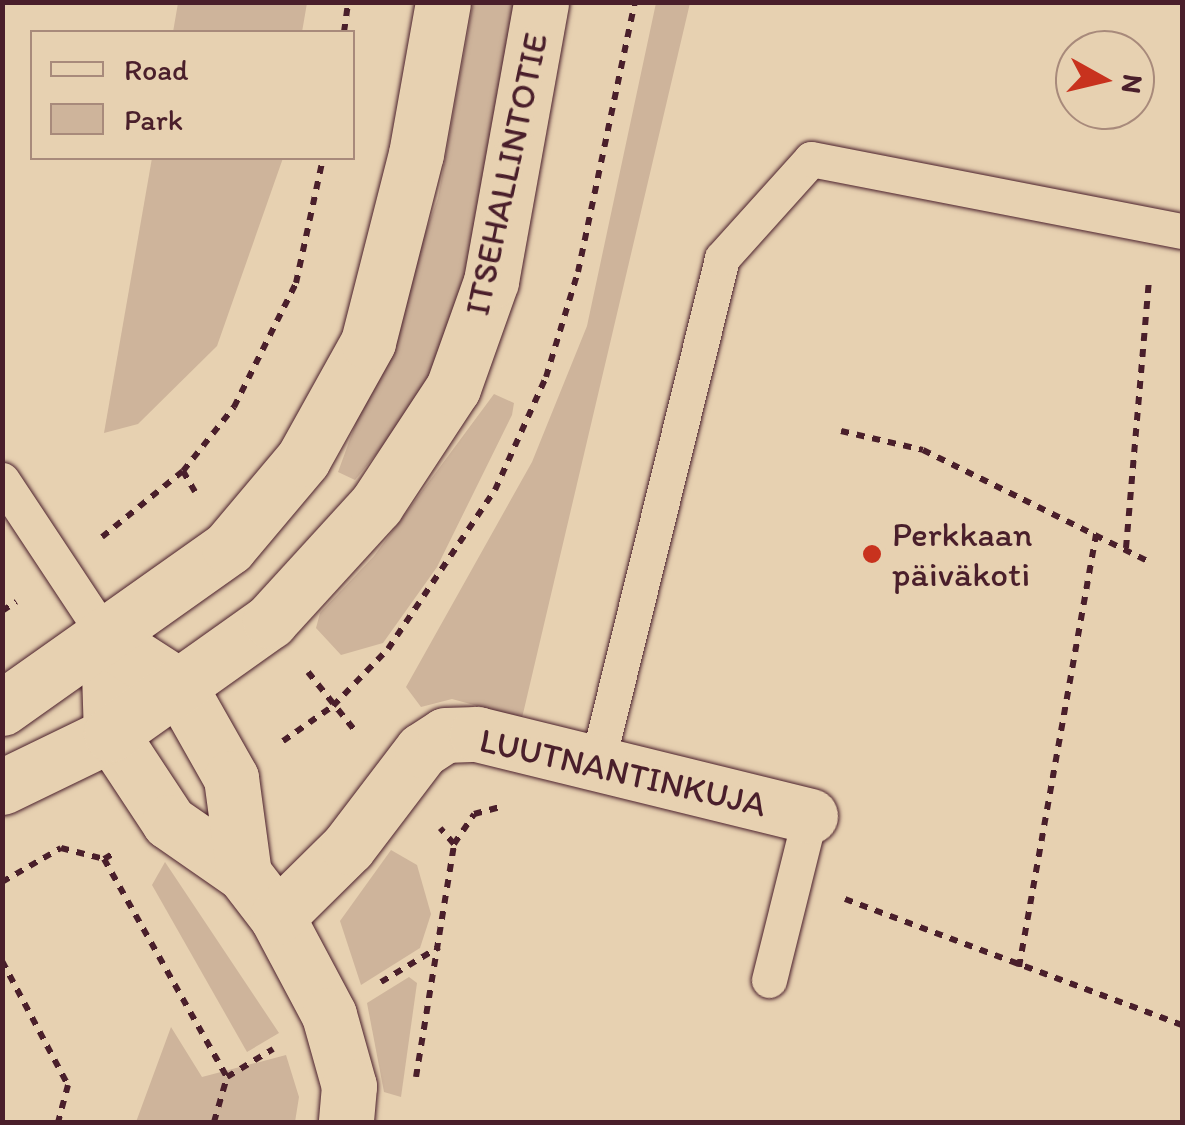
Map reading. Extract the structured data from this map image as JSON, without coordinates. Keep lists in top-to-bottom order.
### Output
{
  "streets": {
    "main road": ["ITSEHALLINTOTIE", "LUUTNANTINKUJA"]
  },
  "places": ["Perkkaan päiväkoti"],
  "legend": ["Road", "Park"],
  "north": "right"
}
